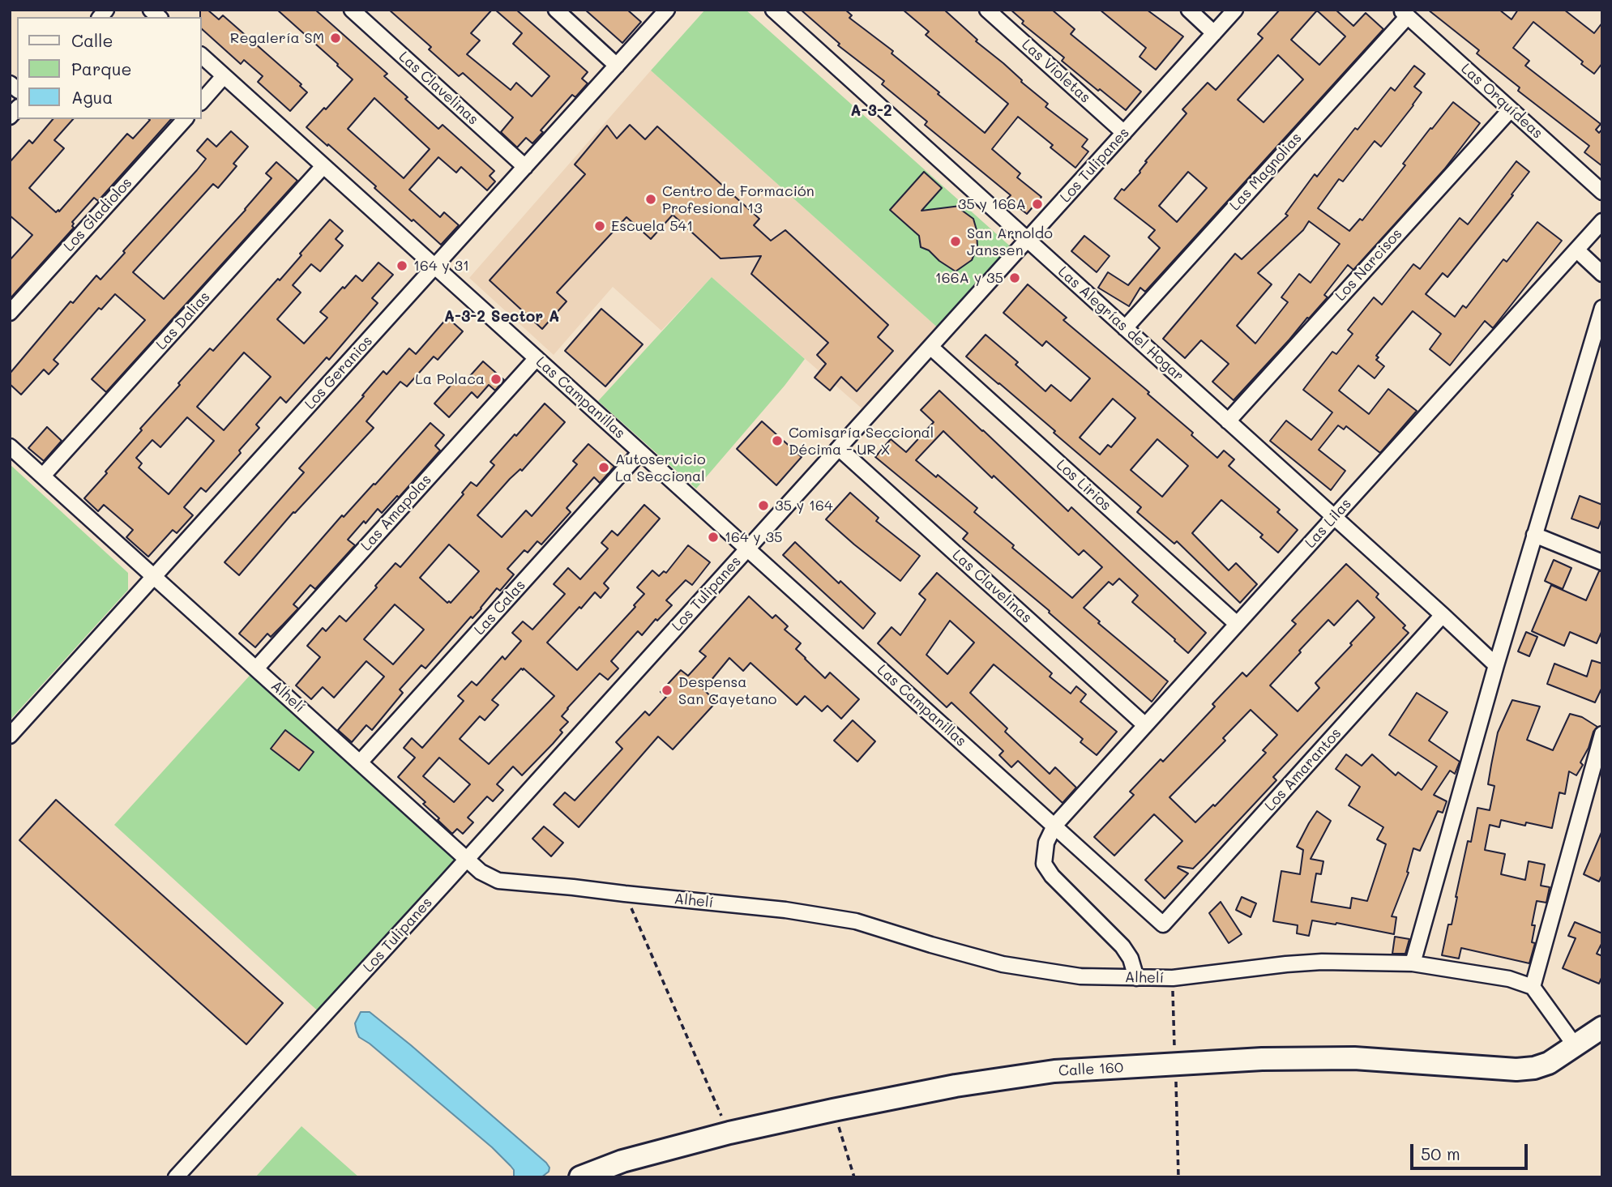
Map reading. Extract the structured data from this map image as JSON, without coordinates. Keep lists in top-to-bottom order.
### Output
{
  "streets": {
    "main road": ["Calle 160"],
    "street": [
      "Las Violetas",
      "Las Clavelinas",
      "Las Orquídeas",
      "Los Tulipanes",
      "Las Magnolias",
      "Los Gladiolos",
      "Los Narcisos",
      "Las Dalias",
      "Las Alegrías del Hogar",
      "Los Geranios",
      "Las Campanillas",
      "Los Lirios",
      "Las Amapolas",
      "Las Lilas",
      "Las Calas",
      "Alhelí",
      "Los Amarantos"
    ]
  },
  "crossings": [
    ["Las Violetas", "Los Tulipanes"],
    ["Las Clavelinas", "Los Tulipanes"],
    ["Las Clavelinas", "Los Geranios"],
    ["Las Clavelinas", "Las Lilas"],
    ["Las Orquídeas", "Las Magnolias"],
    ["Las Orquídeas", "Los Narcisos"],
    ["Los Tulipanes", "Las Alegrías del Hogar"],
    ["Los Tulipanes", "Las Campanillas"],
    ["Los Tulipanes", "Los Lirios"],
    ["Los Tulipanes", "Alhelí"],
    ["Las Magnolias", "Las Alegrías del Hogar"],
    ["Los Narcisos", "Las Alegrías del Hogar"],
    ["Las Dalias", "Las Campanillas"],
    ["Las Dalias", "Alhelí"],
    ["Las Alegrías del Hogar", "Las Lilas"],
    ["Las Alegrías del Hogar", "Los Amarantos"],
    ["Los Geranios", "Las Campanillas"],
    ["Los Geranios", "Alhelí"],
    ["Las Campanillas", "Las Amapolas"],
    ["Las Campanillas", "Las Lilas"],
    ["Las Campanillas", "Las Calas"],
    ["Las Campanillas", "Los Amarantos"],
    ["Los Lirios", "Las Lilas"],
    ["Las Amapolas", "Alhelí"],
    ["Las Calas", "Alhelí"]
  ],
  "districts": ["A-3-2", "A-3-2 Sector A"],
  "places": [
    "Regalería SM",
    "Centro de Formación Profesional 13",
    "35 y 166A",
    "Escuela 541",
    "San Arnoldo Janssen",
    "164 y 31",
    "166A y 35",
    "La Polaca",
    "Comisaría Seccional Décima - UR X",
    "Autoservicio La Seccional",
    "35 y 164",
    "164 y 35",
    "Despensa San Cayetano"
  ],
  "legend": ["Calle", "Parque", "Agua"],
  "scale_bar": "50 m"
}
